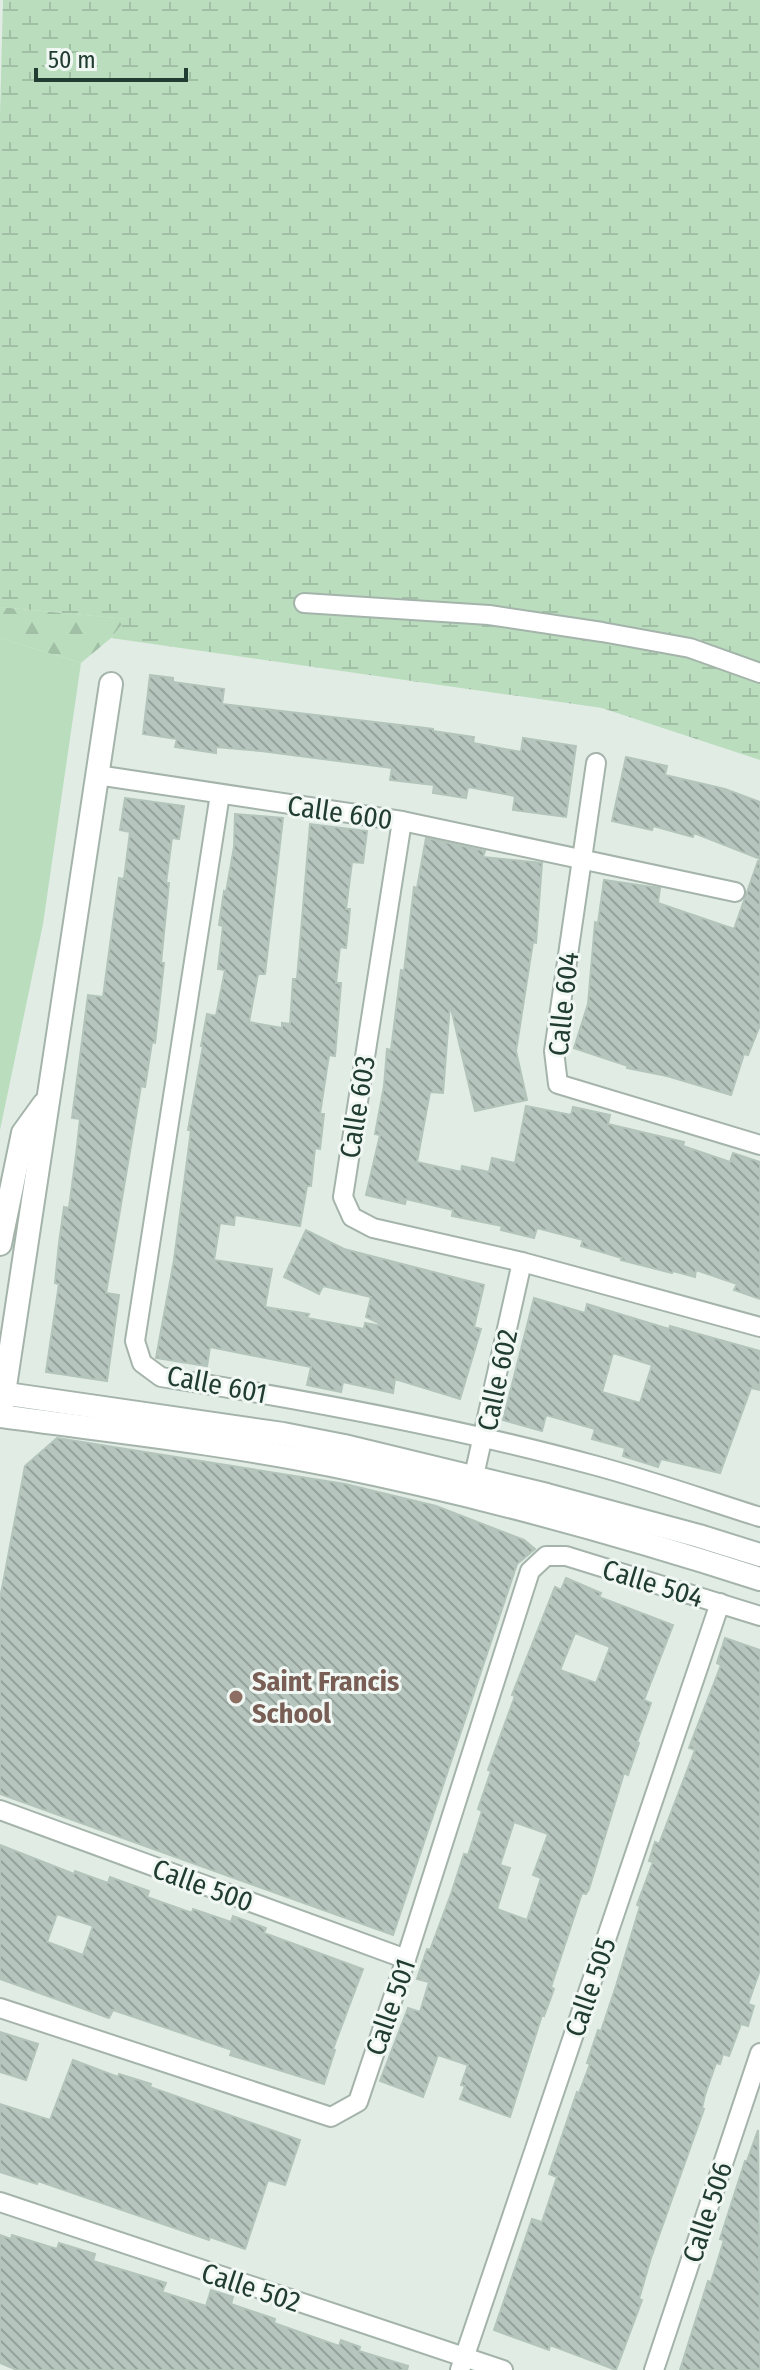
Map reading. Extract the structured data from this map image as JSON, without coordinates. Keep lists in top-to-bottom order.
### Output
{
  "streets": {
    "street": [
      "Calle 600",
      "Calle 604",
      "Calle 603",
      "Calle 602",
      "Calle 601",
      "Calle 504",
      "Calle 500",
      "Calle 505",
      "Calle 501",
      "Calle 506",
      "Calle 502"
    ]
  },
  "crossings": [
    ["Calle 600", "Calle 604"],
    ["Calle 600", "Calle 603"],
    ["Calle 600", "Calle 601"],
    ["Calle 603", "Calle 602"],
    ["Calle 602", "Calle 601"],
    ["Calle 504", "Calle 505"],
    ["Calle 504", "Calle 501"],
    ["Calle 500", "Calle 501"],
    ["Calle 505", "Calle 502"]
  ],
  "places": ["Saint Francis School"],
  "scale_bar": "50 m"
}
